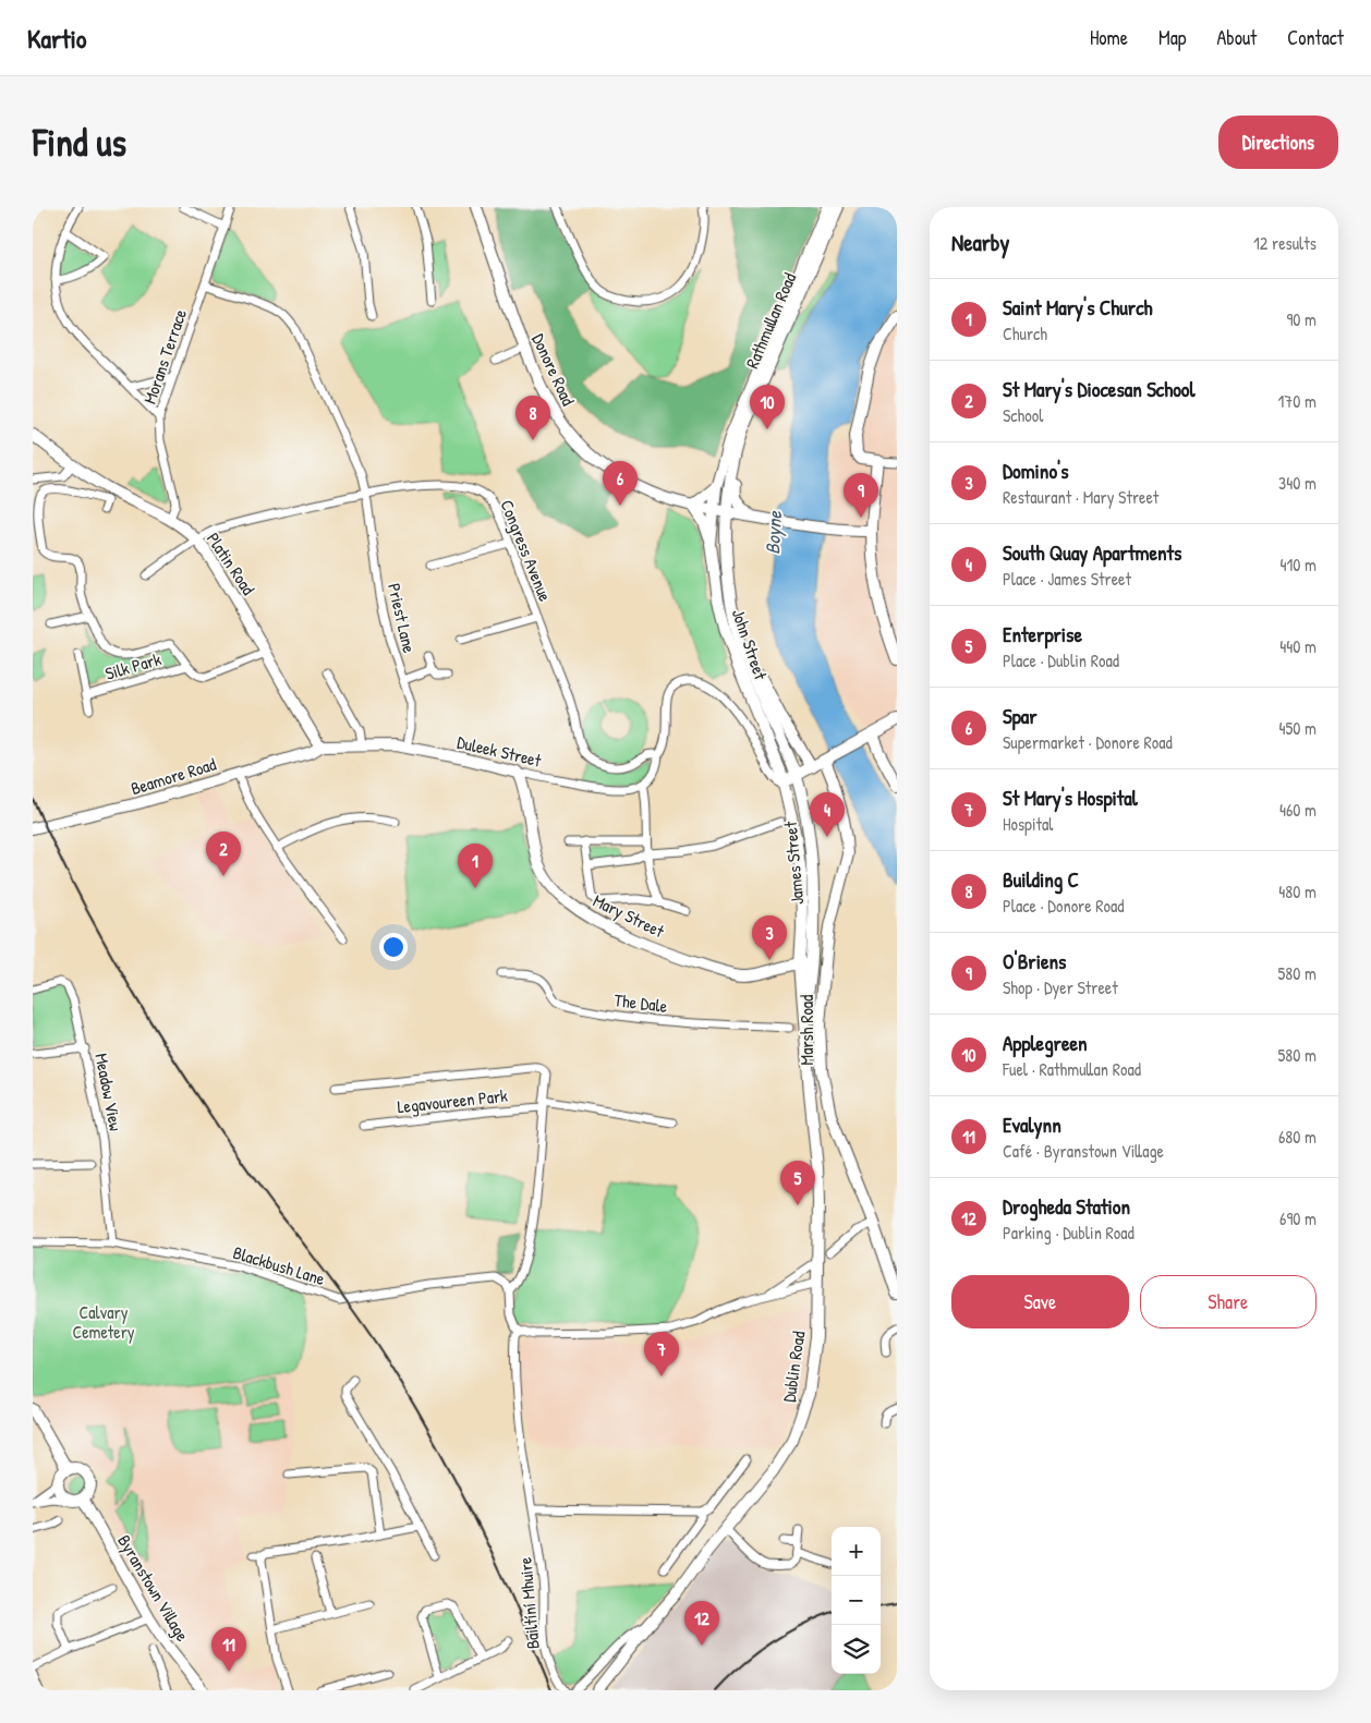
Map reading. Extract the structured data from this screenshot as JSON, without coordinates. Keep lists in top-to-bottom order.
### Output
{
  "streets": {
    "main road": [
      "Rathmullan Road",
      "Donore Road",
      "Platin Road",
      "John Street",
      "Duleek Street",
      "Beamore Road",
      "James Street",
      "Mary Street",
      "Marsh Road",
      "Dublin Road",
      "Byranstown Village"
    ],
    "street": [
      "Morans Terrace",
      "Congress Avenue",
      "Priest Lane",
      "Silk Park",
      "The Dale",
      "Meadow View",
      "Legavoureen Park",
      "Blackbush Lane",
      "Bailtíní Mhuire"
    ]
  },
  "crossings": [
    ["Rathmullan Road", "Donore Road"],
    ["Rathmullan Road", "John Street"],
    ["Morans Terrace", "Platin Road"],
    ["Morans Terrace", "Priest Lane"],
    ["Donore Road", "John Street"],
    ["Congress Avenue", "Platin Road"],
    ["Congress Avenue", "Priest Lane"],
    ["Platin Road", "Silk Park"],
    ["Platin Road", "Duleek Street"],
    ["Platin Road", "Beamore Road"],
    ["Priest Lane", "Duleek Street"],
    ["John Street", "James Street"],
    ["Duleek Street", "Beamore Road"],
    ["Duleek Street", "Mary Street"],
    ["James Street", "Mary Street"],
    ["James Street", "Dublin Road"],
    ["Meadow View", "Blackbush Lane"]
  ],
  "water": ["Boyne"],
  "parks": ["Calvary Cemetery"],
  "page": {
    "header": "Kartio",
    "nav": [
      "Home",
      "Map",
      "About",
      "Contact"
    ],
    "buttons": [
      "Directions",
      ["Save", "Share"]
    ],
    "title": "Find us",
    "heading": ["Nearby", "12 results"],
    "list": [
      {
        "mark": "1",
        "name": "Saint Mary's Church",
        "note": "Church",
        "value": "90 m"
      },
      {
        "mark": "2",
        "name": "St Mary's Diocesan School",
        "note": "School",
        "value": "170 m"
      },
      {
        "mark": "3",
        "name": "Domino's",
        "note": "Restaurant · Mary Street",
        "value": "340 m"
      },
      {
        "mark": "4",
        "name": "South Quay Apartments",
        "note": "Place · James Street",
        "value": "410 m"
      },
      {
        "mark": "5",
        "name": "Enterprise",
        "note": "Place · Dublin Road",
        "value": "440 m"
      },
      {
        "mark": "6",
        "name": "Spar",
        "note": "Supermarket · Donore Road",
        "value": "450 m"
      },
      {
        "mark": "7",
        "name": "St Mary's Hospital",
        "note": "Hospital",
        "value": "460 m"
      },
      {
        "mark": "8",
        "name": "Building C",
        "note": "Place · Donore Road",
        "value": "480 m"
      },
      {
        "mark": "9",
        "name": "O'Briens",
        "note": "Shop · Dyer Street",
        "value": "580 m"
      },
      {
        "mark": "10",
        "name": "Applegreen",
        "note": "Fuel · Rathmullan Road",
        "value": "580 m"
      },
      {
        "mark": "11",
        "name": "Evalynn",
        "note": "Café · Byranstown Village",
        "value": "680 m"
      },
      {
        "mark": "12",
        "name": "Drogheda Station",
        "note": "Parking · Dublin Road",
        "value": "690 m"
      }
    ],
    "pins": [
      "10",
      "8",
      "6",
      "9",
      "4",
      "2",
      "1",
      "3",
      "5",
      "7",
      "12",
      "11"
    ],
    "map_buttons": ["+", "−"]
  }
}
